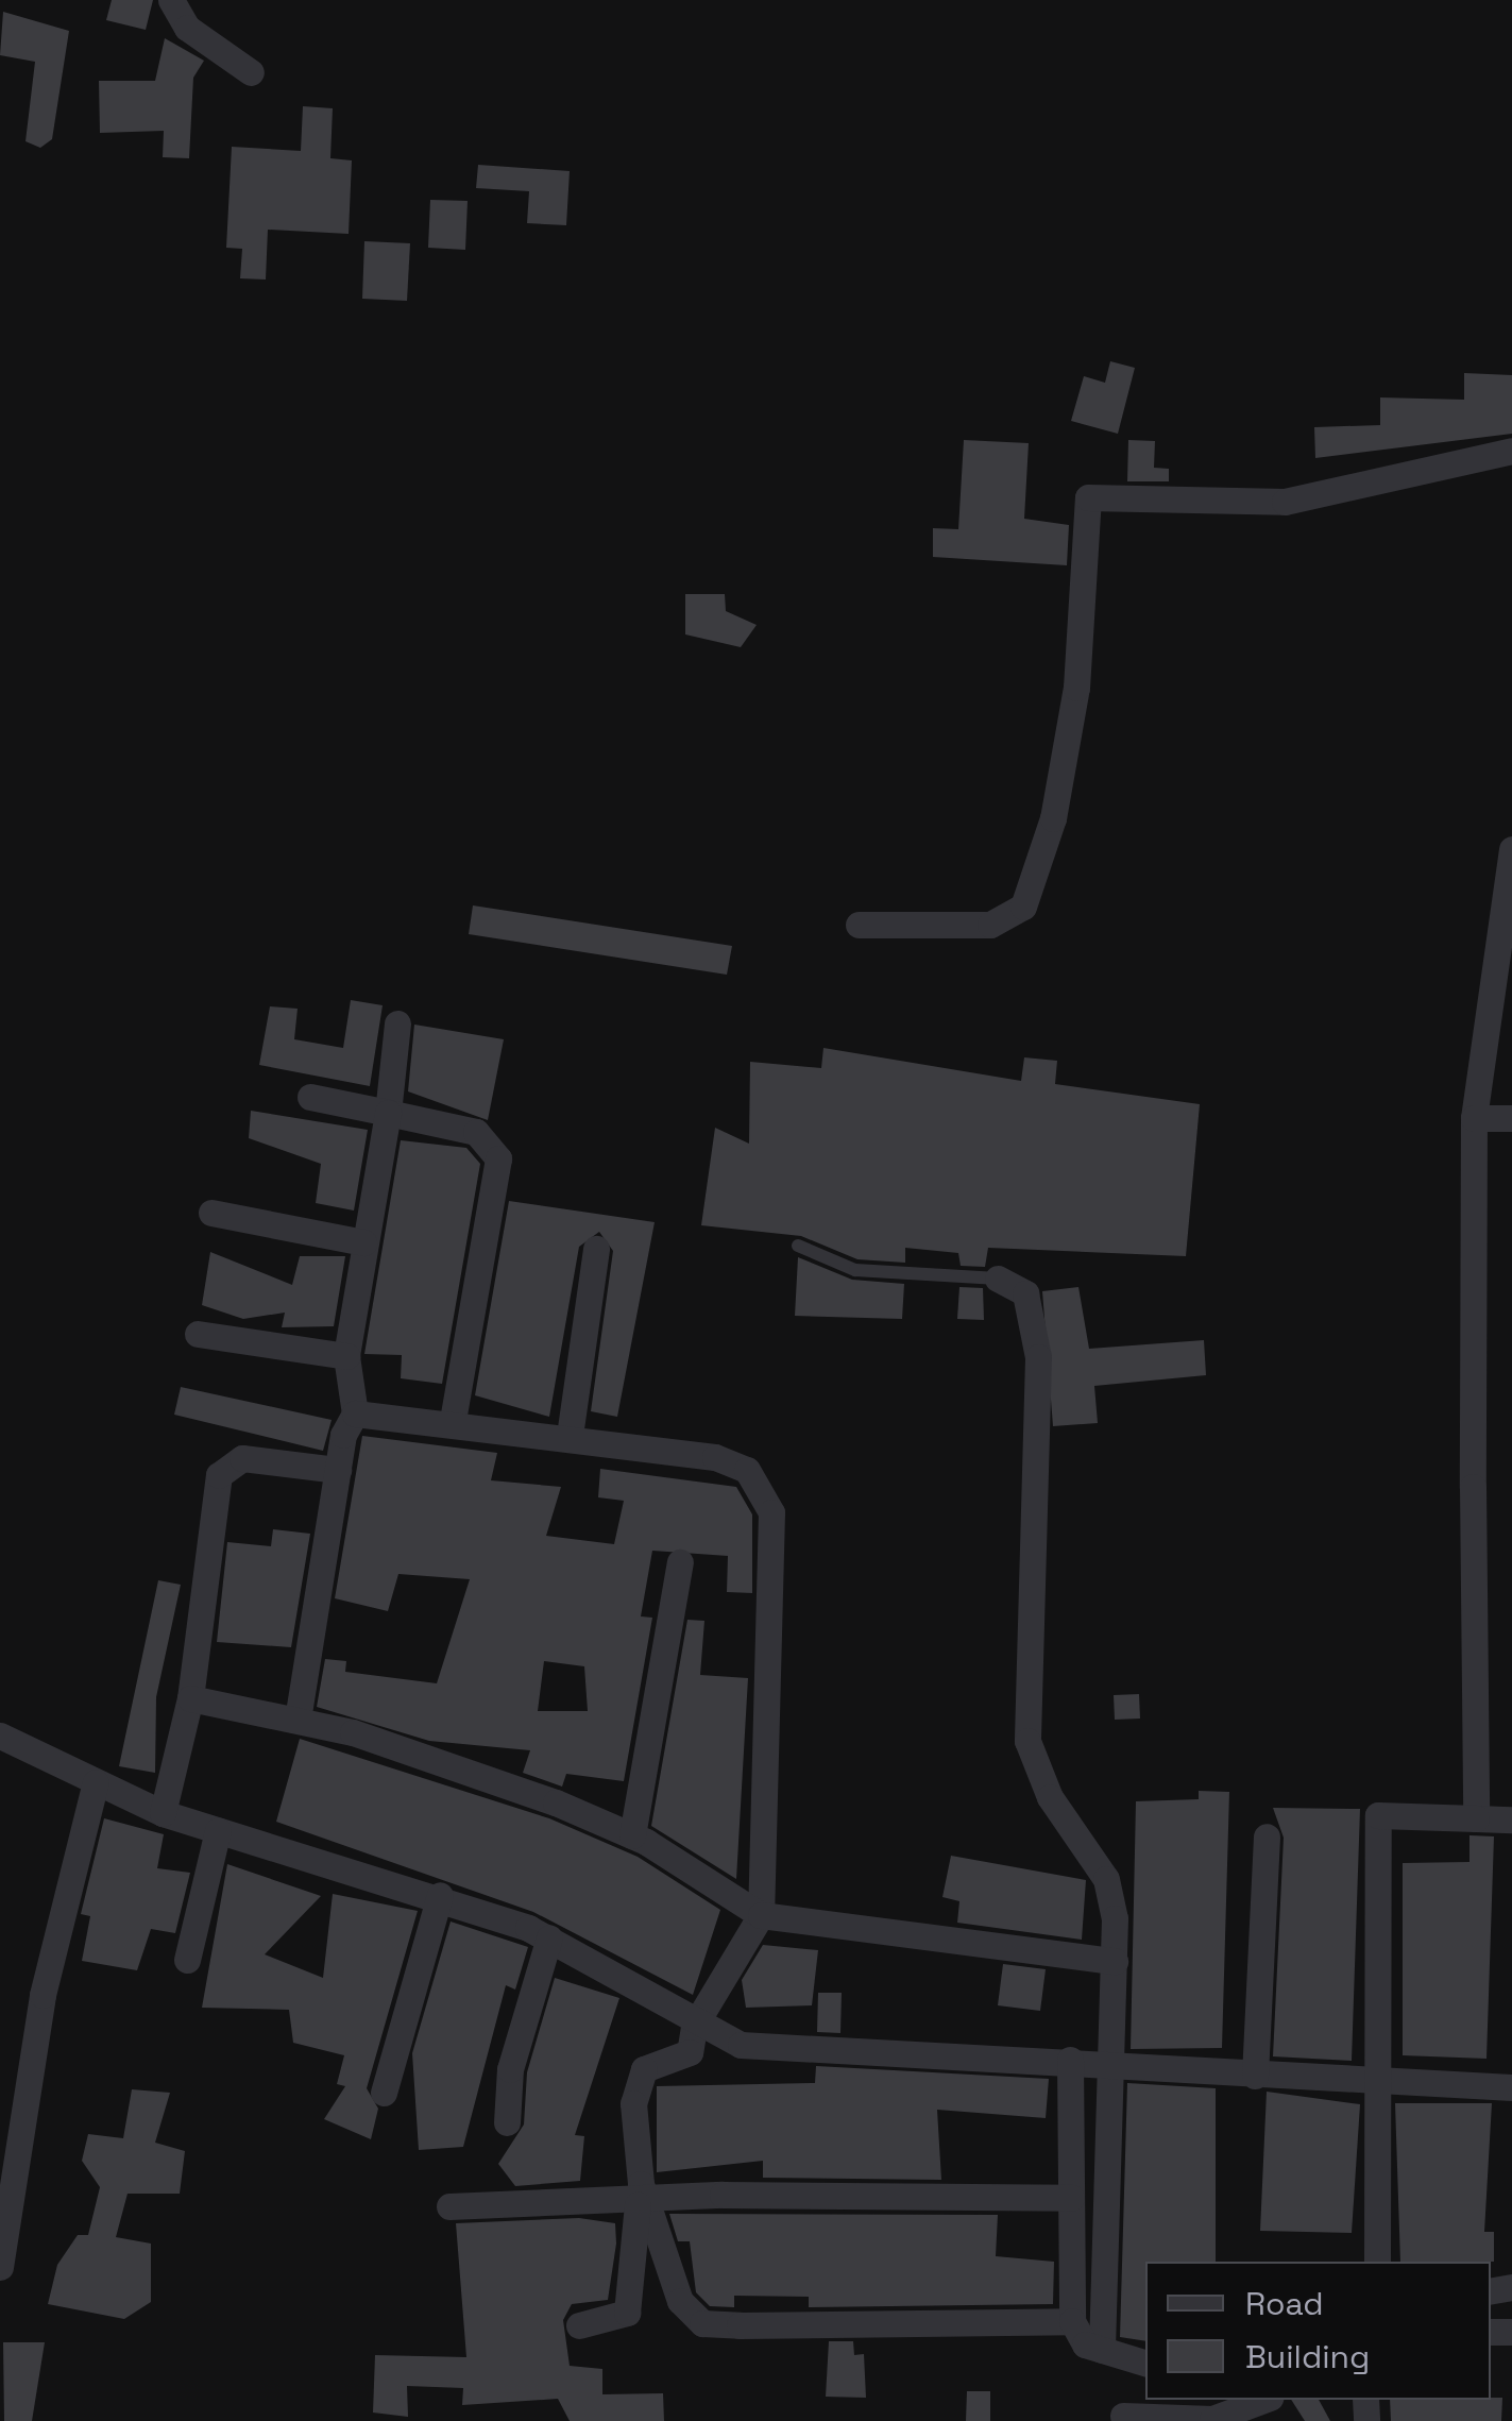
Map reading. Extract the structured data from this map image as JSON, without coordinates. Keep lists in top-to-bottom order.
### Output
{
  "legend": ["Road", "Building"]
}
